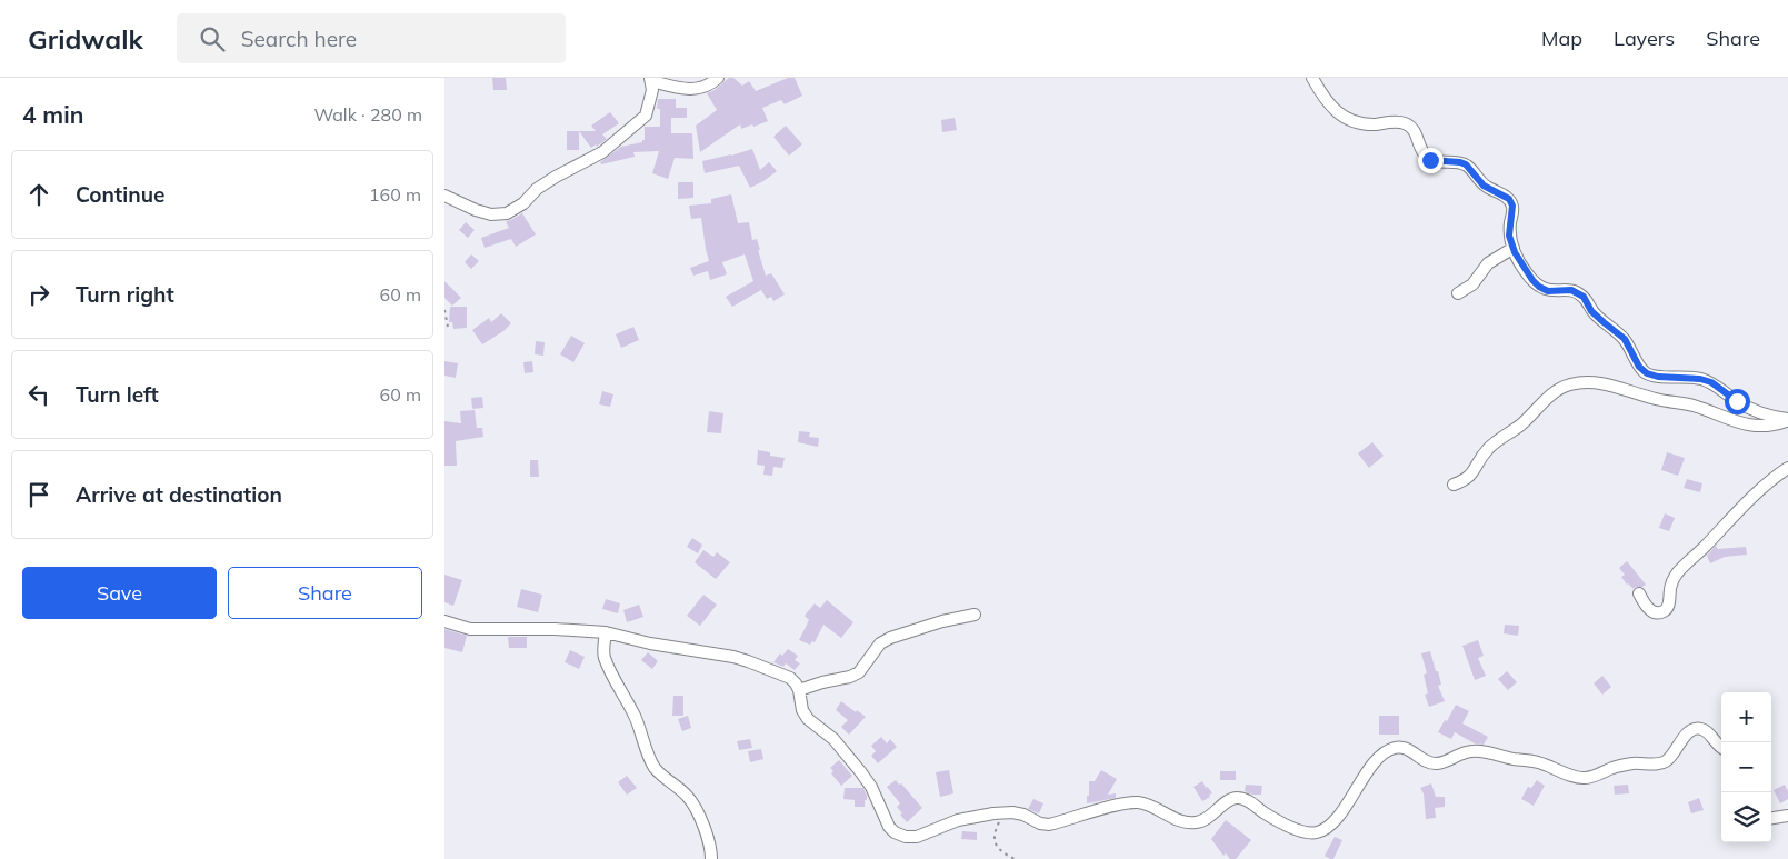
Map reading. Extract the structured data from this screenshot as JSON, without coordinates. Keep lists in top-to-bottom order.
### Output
{
  "page": {
    "header": "Gridwalk",
    "search": "Search here",
    "nav": ["Map", "Layers", "Share"],
    "heading": ["4 min", "Walk · 280 m"],
    "list": [
      ["Continue", "160 m"],
      ["Turn right", "60 m"],
      ["Turn left", "60 m"],
      "Arrive at destination"
    ],
    "buttons": ["Save", "Share"],
    "map_buttons": ["+", "−"]
  }
}
